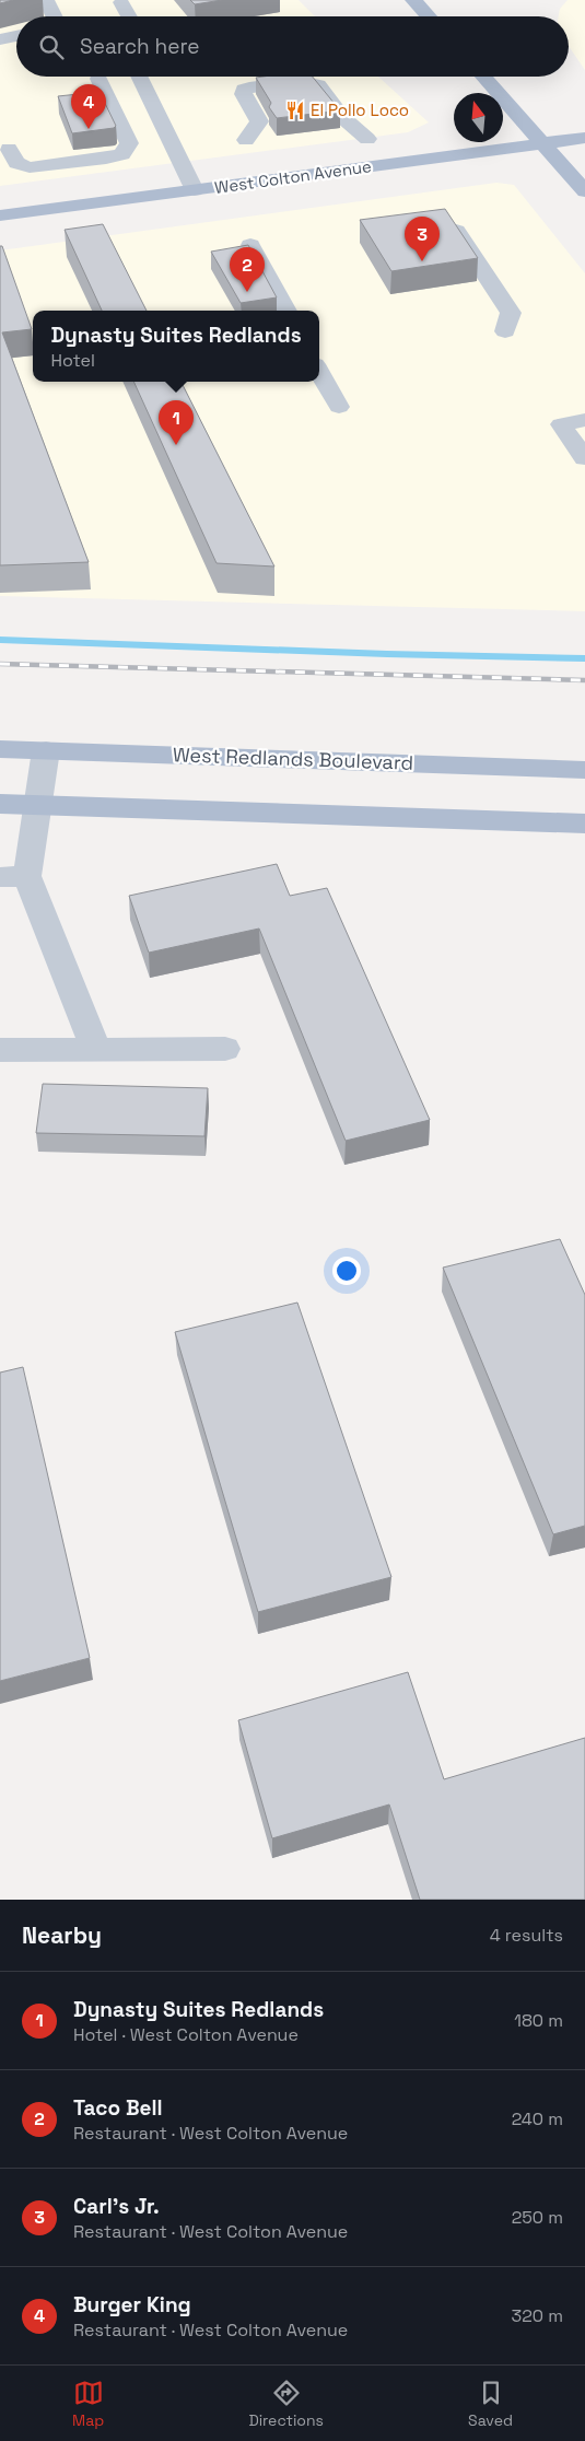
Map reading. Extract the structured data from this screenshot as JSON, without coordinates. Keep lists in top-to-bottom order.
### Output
{
  "streets": {
    "main road": ["West Colton Avenue", "West Redlands Boulevard"]
  },
  "places": {
    "restaurant": ["El Pollo Loco"]
  },
  "north": "top",
  "page": {
    "search": "Search here",
    "pins": [
      "4",
      "3",
      "2",
      "1"
    ],
    "popup": ["Dynasty Suites Redlands", "Hotel"],
    "heading": ["Nearby", "4 results"],
    "list": [
      {
        "mark": "1",
        "name": "Dynasty Suites Redlands",
        "note": "Hotel · West Colton Avenue",
        "value": "180 m"
      },
      {
        "mark": "2",
        "name": "Taco Bell",
        "note": "Restaurant · West Colton Avenue",
        "value": "240 m"
      },
      {
        "mark": "3",
        "name": "Carl's Jr.",
        "note": "Restaurant · West Colton Avenue",
        "value": "250 m"
      },
      {
        "mark": "4",
        "name": "Burger King",
        "note": "Restaurant · West Colton Avenue",
        "value": "320 m"
      }
    ],
    "nav": ["Map", "Directions", "Saved"]
  }
}
